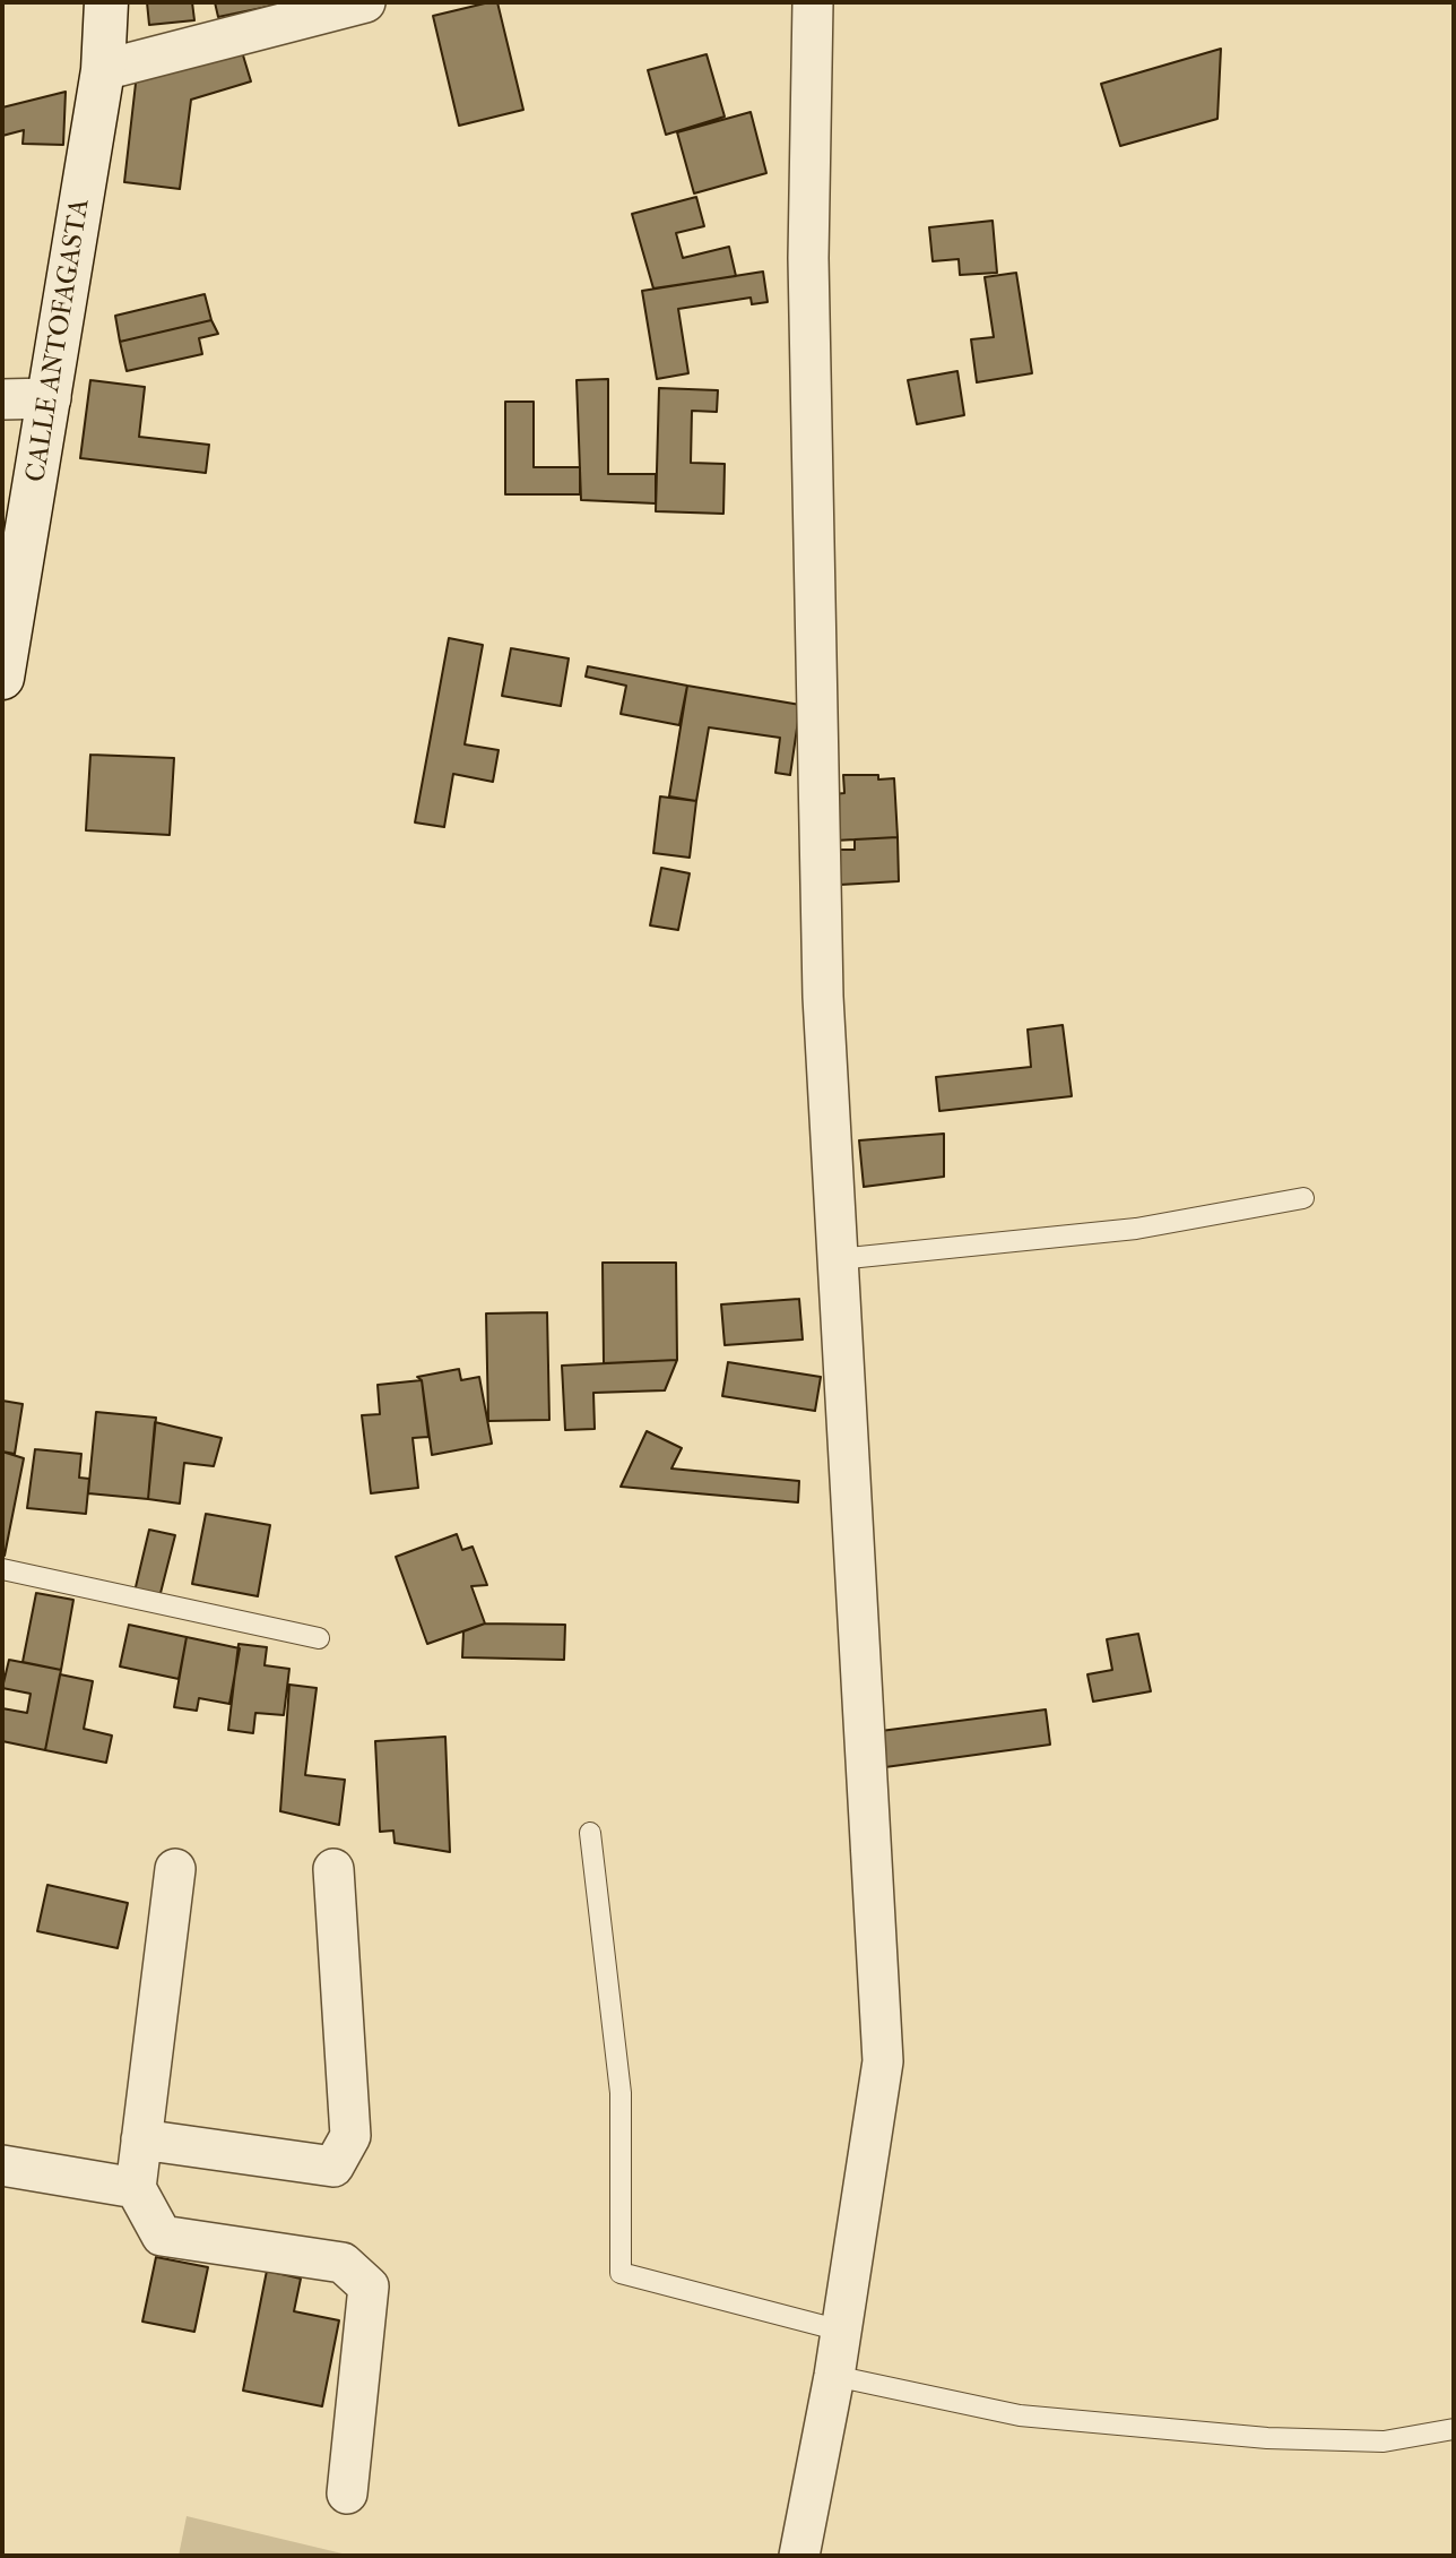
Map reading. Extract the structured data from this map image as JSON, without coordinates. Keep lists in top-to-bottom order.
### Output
{
  "streets": {
    "main road": ["CALLE ANTOFAGASTA"]
  }
}
